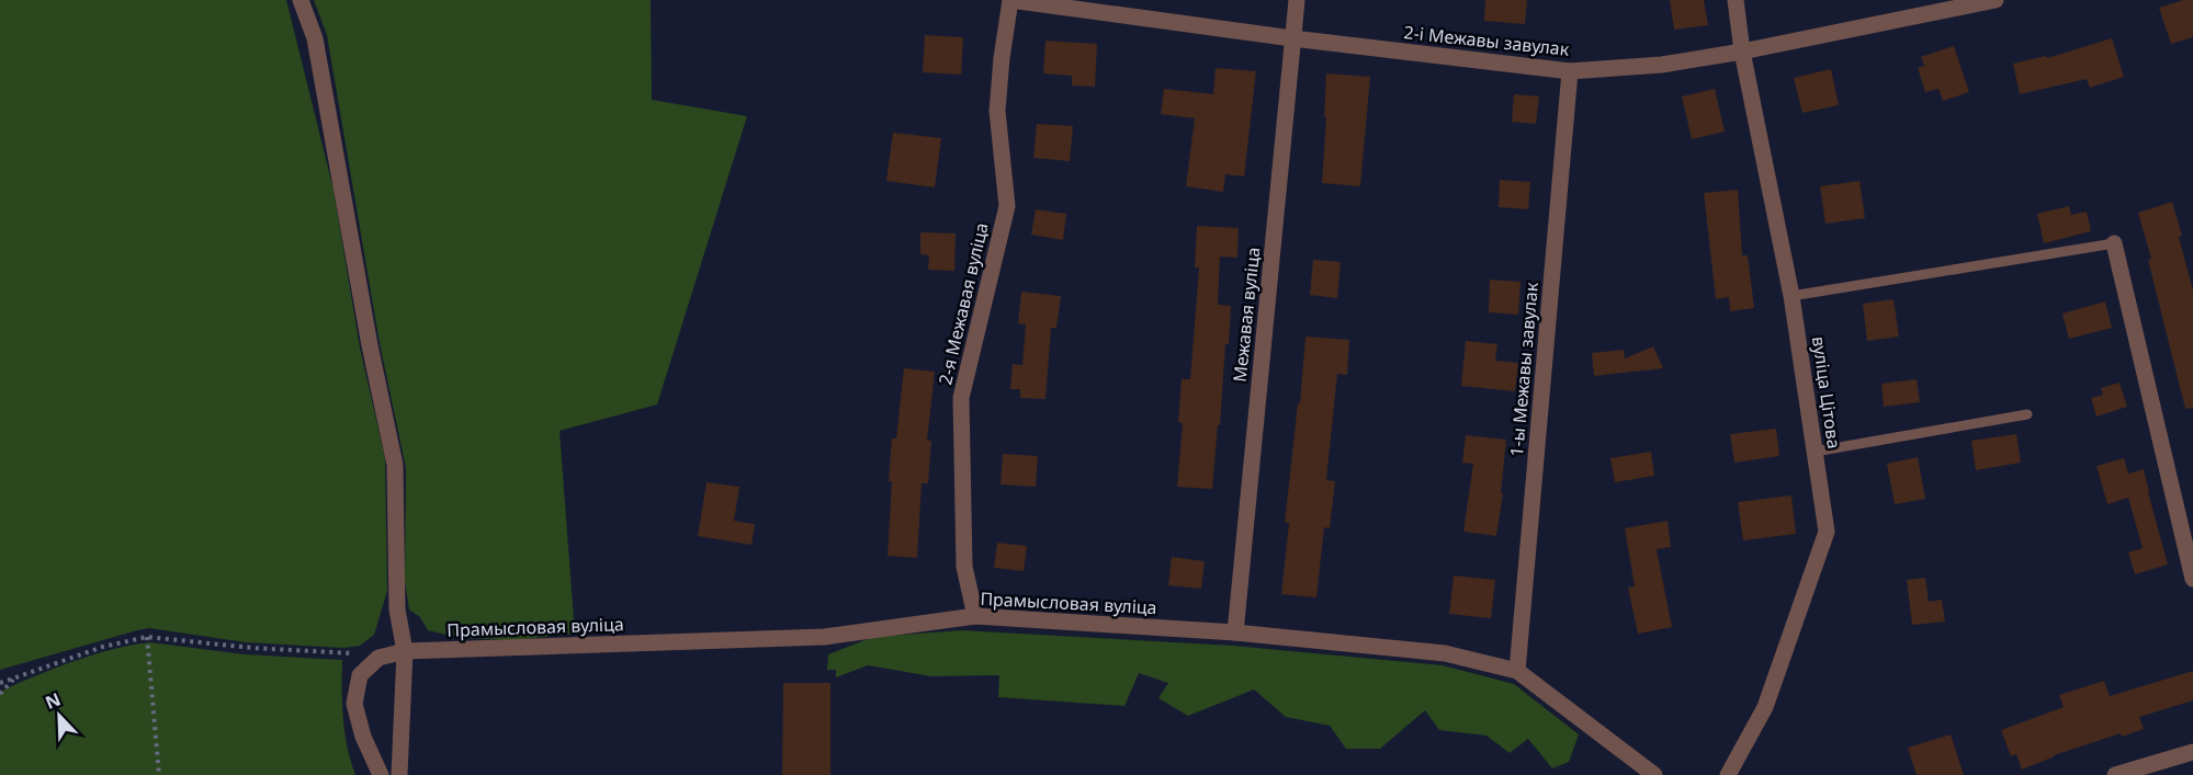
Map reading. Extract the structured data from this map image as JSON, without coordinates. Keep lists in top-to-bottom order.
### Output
{
  "streets": {
    "street": [
      "2-і Межавы завулак",
      "2-я Межавая вуліца",
      "Межавая вуліца",
      "1-ы Межавы завулак",
      "вуліца Цітова",
      "Прамысловая вуліца"
    ]
  },
  "crossings": [
    ["2-і Межавы завулак", "2-я Межавая вуліца"],
    ["2-і Межавы завулак", "Межавая вуліца"],
    ["2-і Межавы завулак", "1-ы Межавы завулак"],
    ["2-і Межавы завулак", "вуліца Цітова"],
    ["2-я Межавая вуліца", "Прамысловая вуліца"],
    ["Межавая вуліца", "Прамысловая вуліца"],
    ["1-ы Межавы завулак", "Прамысловая вуліца"]
  ],
  "north": "top left"
}
